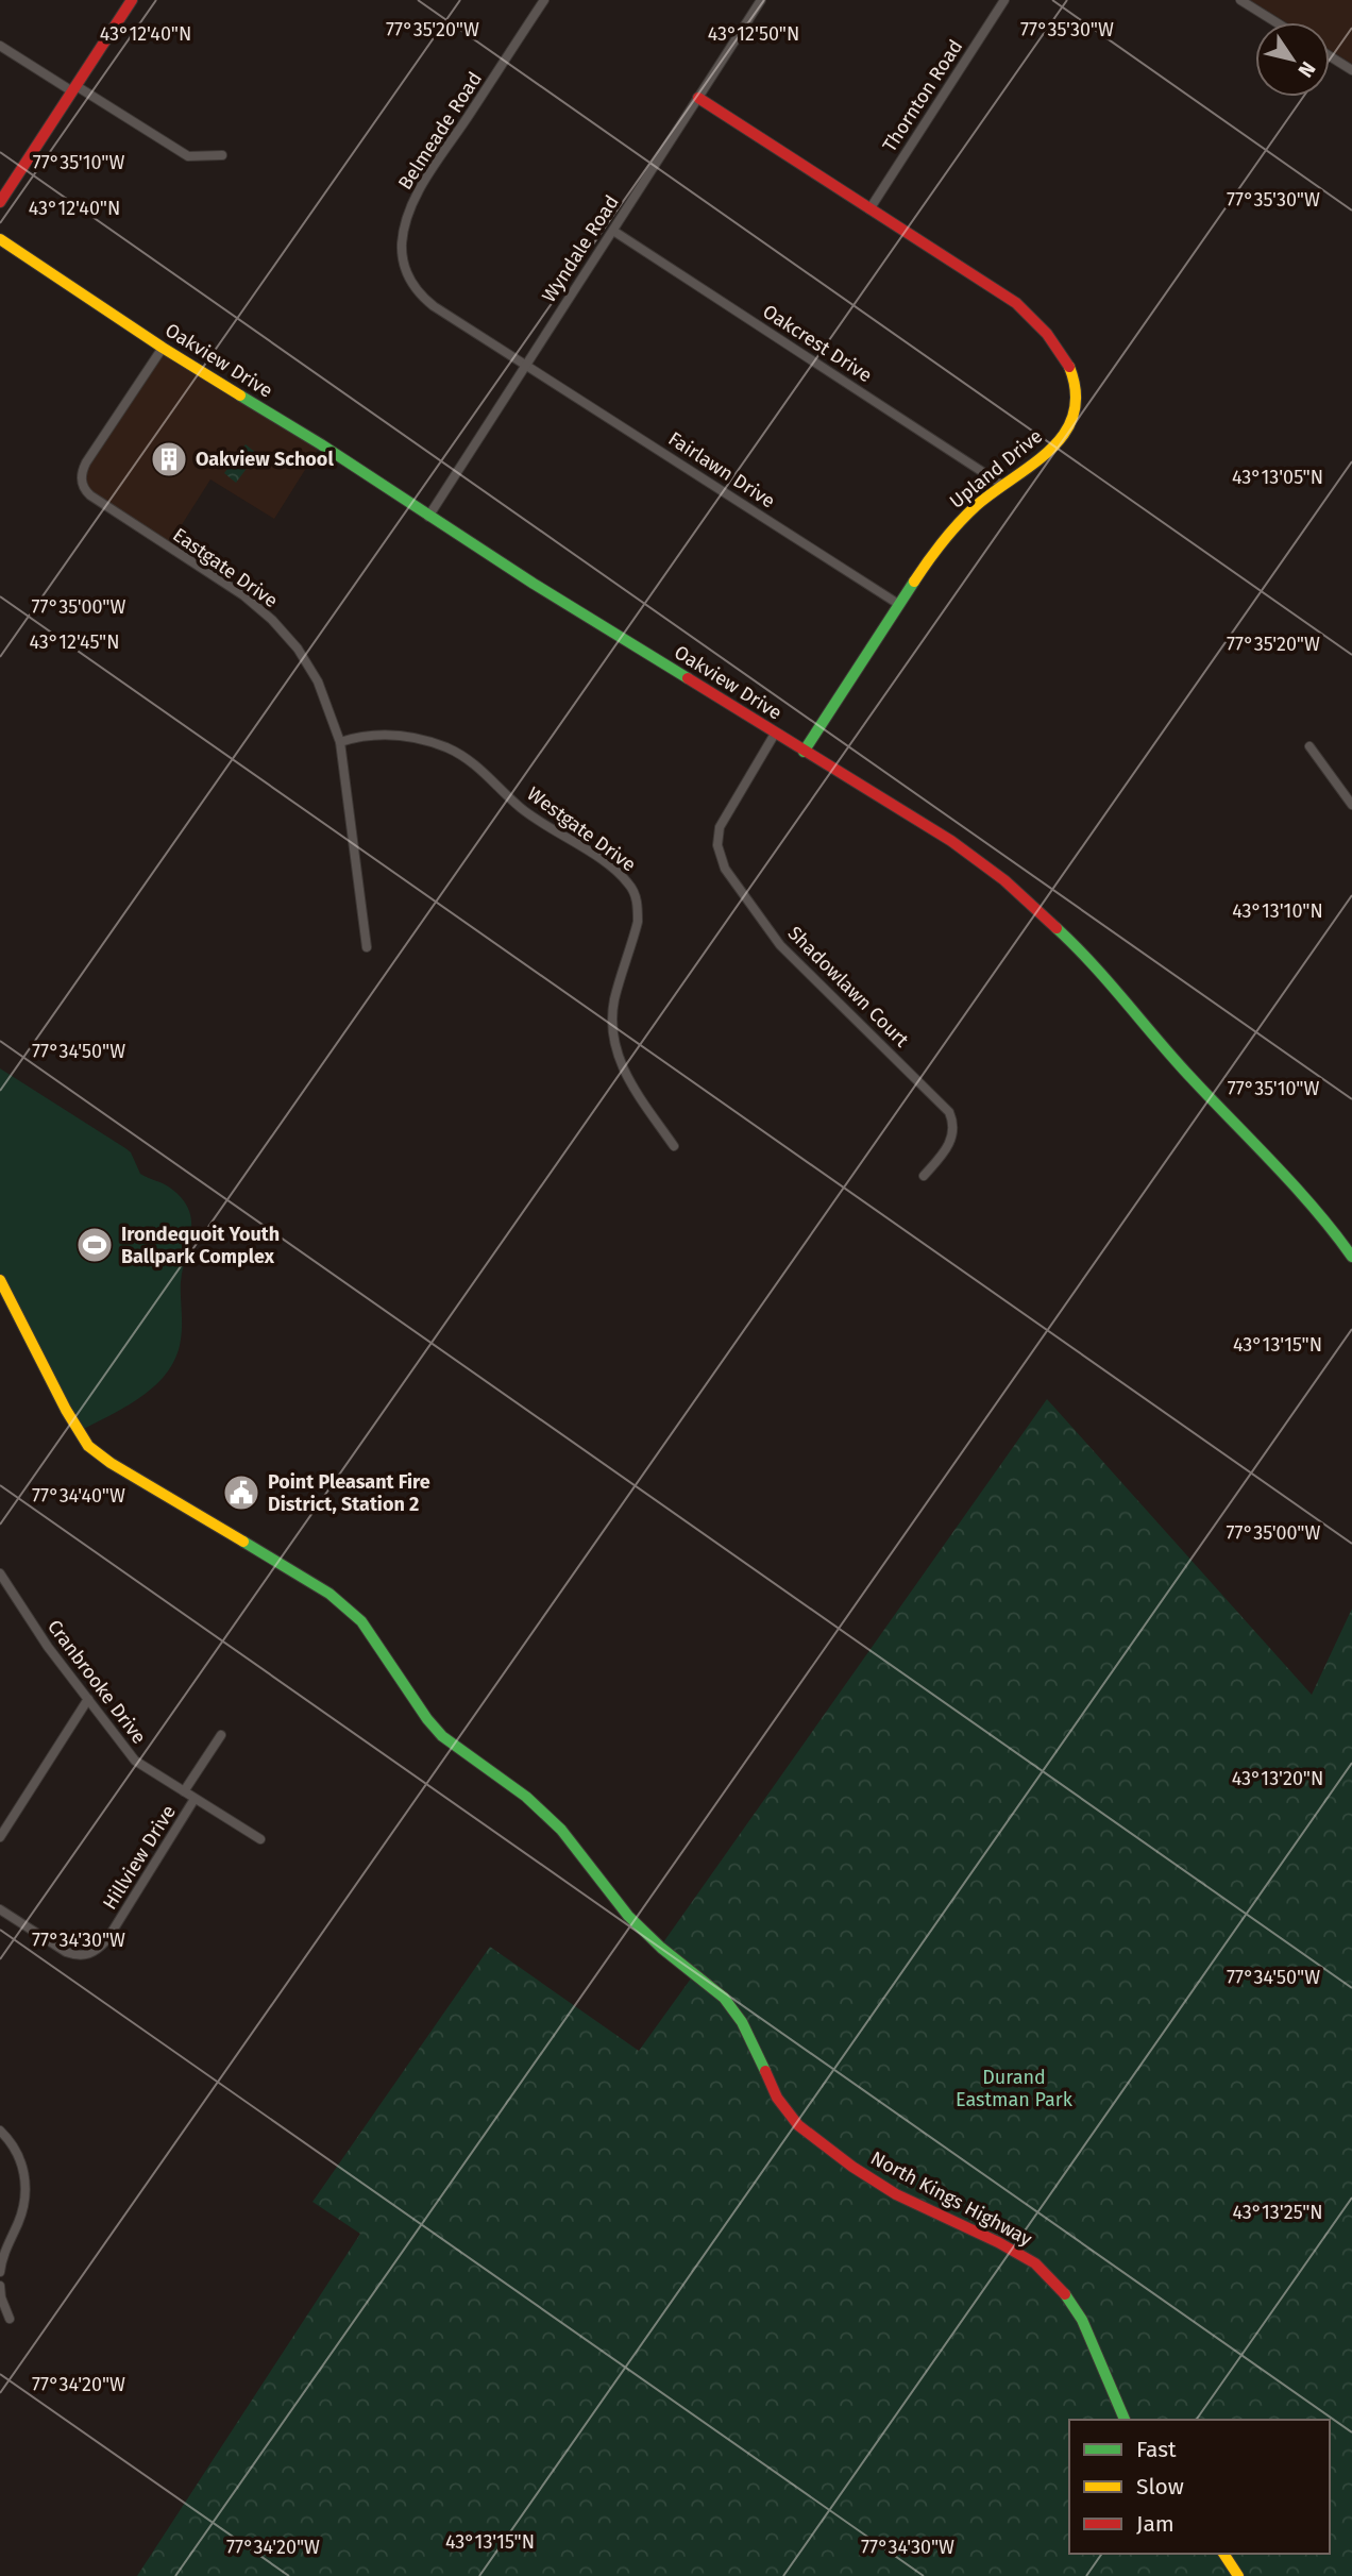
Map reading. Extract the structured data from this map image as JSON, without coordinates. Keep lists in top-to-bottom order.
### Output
{
  "streets": {
    "street": [
      "Thornton Road",
      "Belmeade Road",
      "Wyndale Road",
      "Oakcrest Drive",
      "Oakview Drive",
      "Upland Drive",
      "Fairlawn Drive",
      "Eastgate Drive",
      "Westgate Drive",
      "Shadowlawn Court",
      "Cranbrooke Drive",
      "Hillview Drive",
      "North Kings Highway"
    ]
  },
  "crossings": [
    ["Thornton Road", "Upland Drive"],
    ["Belmeade Road", "Wyndale Road"],
    ["Belmeade Road", "Fairlawn Drive"],
    ["Wyndale Road", "Oakcrest Drive"],
    ["Wyndale Road", "Oakview Drive"],
    ["Wyndale Road", "Upland Drive"],
    ["Wyndale Road", "Fairlawn Drive"],
    ["Oakcrest Drive", "Upland Drive"],
    ["Oakview Drive", "Upland Drive"],
    ["Oakview Drive", "Eastgate Drive"],
    ["Oakview Drive", "Shadowlawn Court"],
    ["Upland Drive", "Fairlawn Drive"],
    ["Eastgate Drive", "Westgate Drive"],
    ["Cranbrooke Drive", "Hillview Drive"]
  ],
  "parks": ["Durand Eastman Park"],
  "places": {
    "building": ["Oakview School"],
    "sports": ["Irondequoit Youth Ballpark Complex"],
    "public building": ["Point Pleasant Fire District, Station 2"]
  },
  "legend": ["Fast", "Slow", "Jam"],
  "north": "bottom right",
  "coordinates": [
    "77°35'20\"W",
    "77°35'30\"W",
    "43°12'40\"N",
    "43°12'50\"N",
    "77°35'10\"W",
    "43°13'05\"N",
    "77°35'00\"W",
    "43°12'45\"N",
    "43°13'10\"N",
    "77°34'50\"W",
    "43°13'15\"N",
    "77°34'40\"W",
    "43°13'20\"N",
    "77°34'30\"W",
    "43°13'25\"N",
    "77°34'20\"W"
  ]
}
